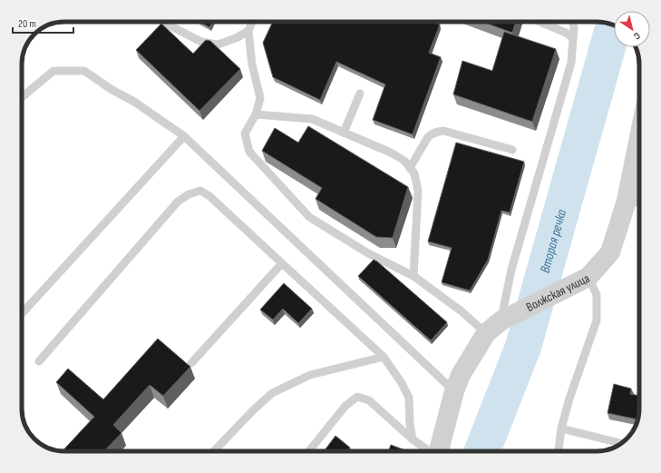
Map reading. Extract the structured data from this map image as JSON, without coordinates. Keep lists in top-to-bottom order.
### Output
{
  "streets": {
    "street": ["Волжская улица"]
  },
  "water": ["Вторая речка"],
  "scale_bar": "20 m",
  "north": "bottom right"
}
